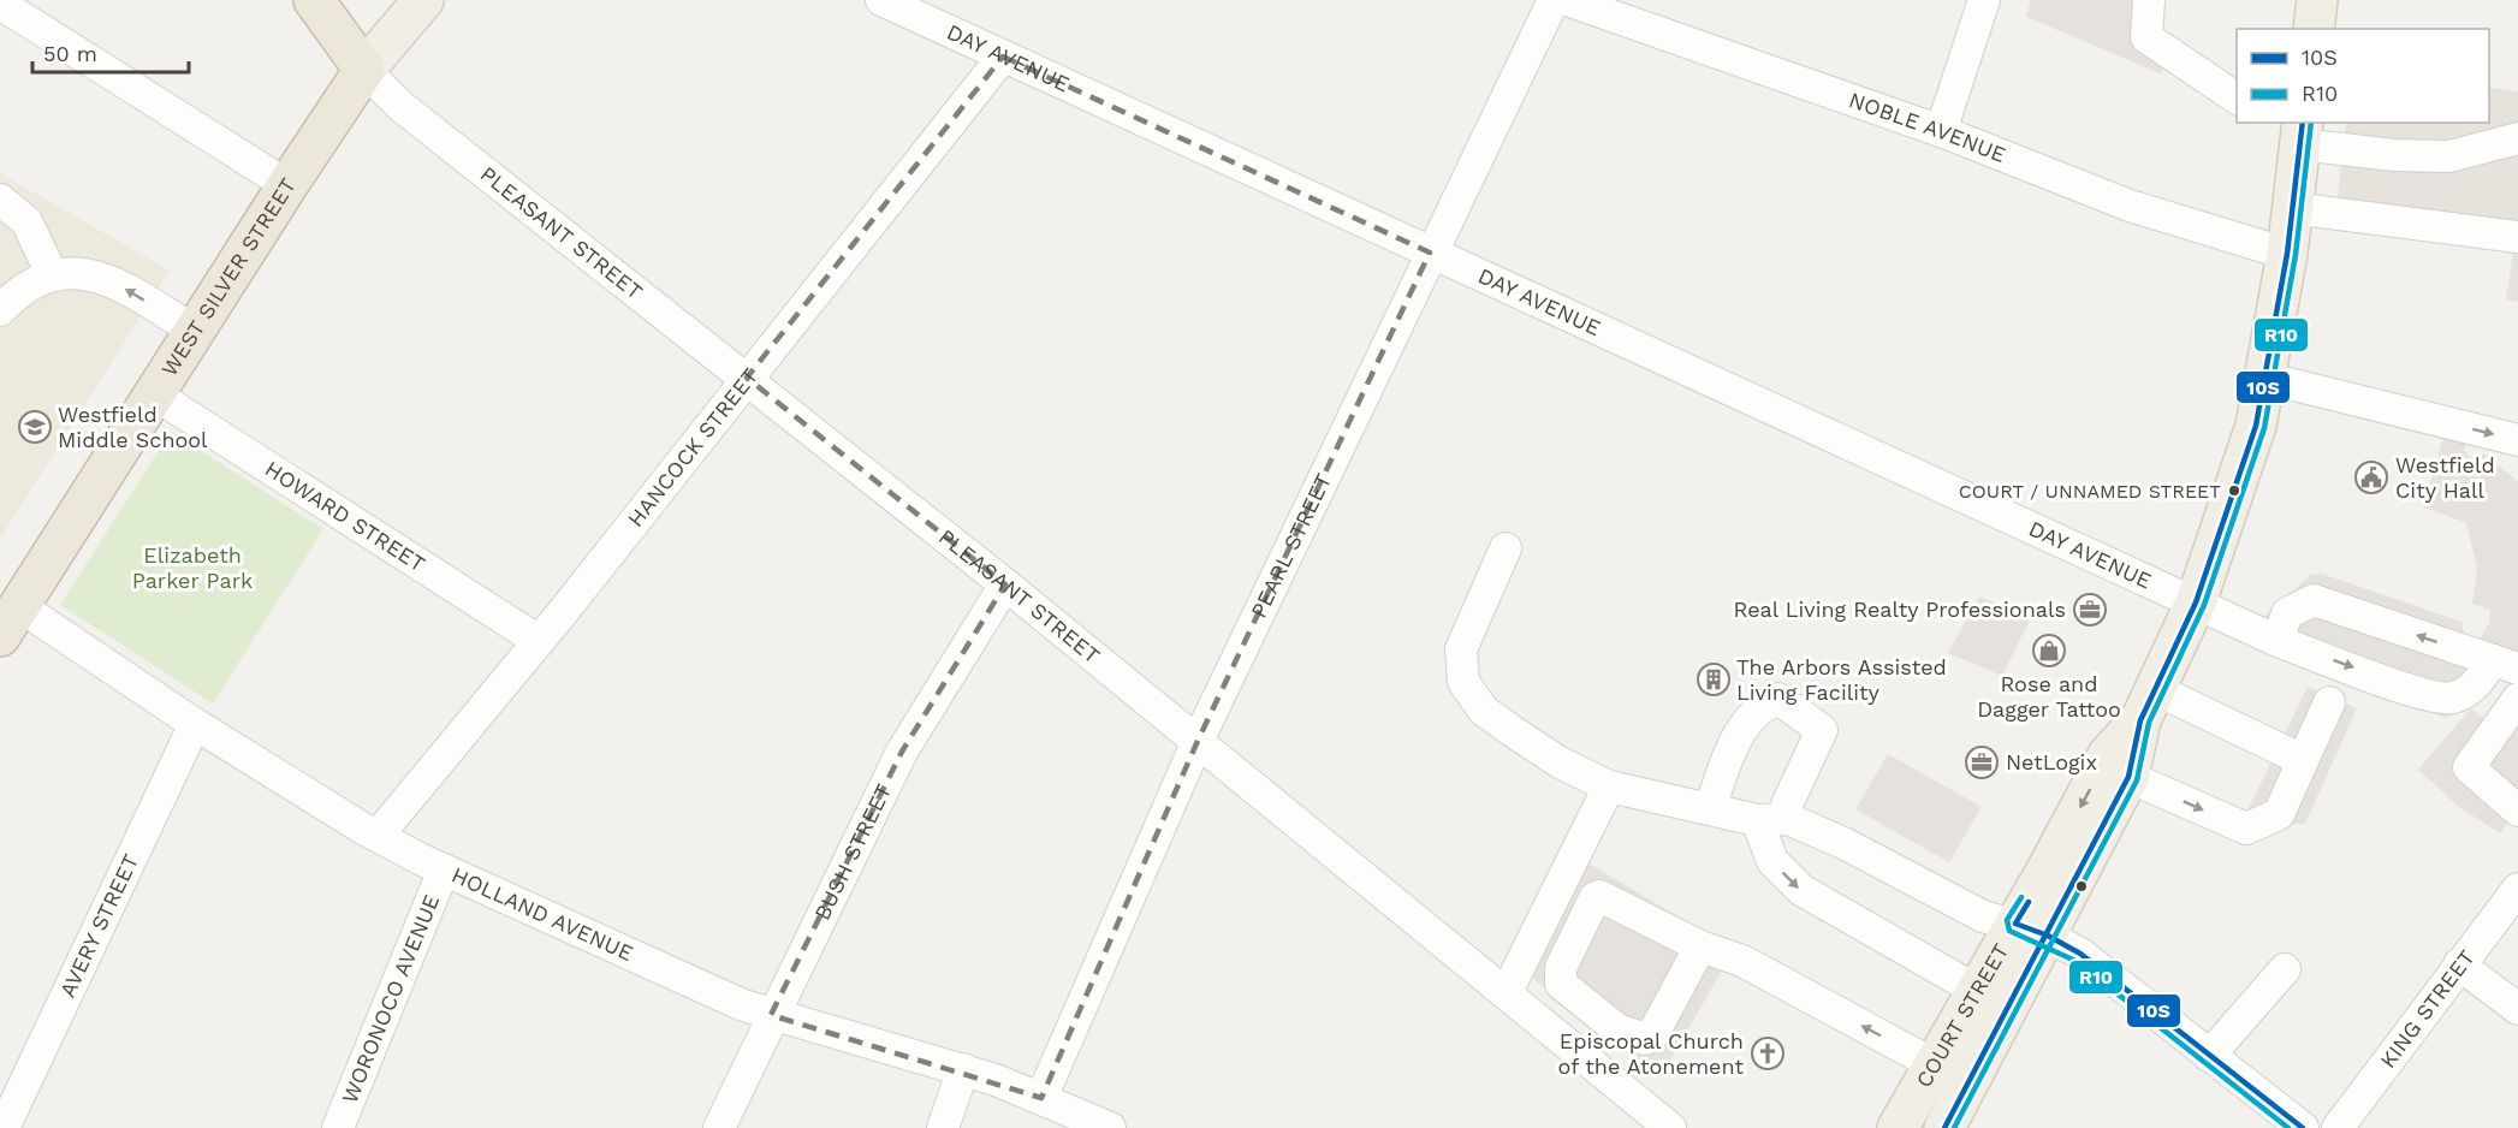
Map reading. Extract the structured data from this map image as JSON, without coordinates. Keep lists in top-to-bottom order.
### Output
{
  "streets": {
    "highway": ["WEST SILVER STREET"],
    "main road": ["COURT STREET"],
    "street": [
      "DAY AVENUE",
      "NOBLE AVENUE",
      "PLEASANT STREET",
      "HANCOCK STREET",
      "HOWARD STREET",
      "PEARL STREET",
      "BUSH STREET",
      "HOLLAND AVENUE",
      "AVERY STREET",
      "WORONOCO AVENUE",
      "KING STREET"
    ]
  },
  "crossings": [
    ["DAY AVENUE", "HANCOCK STREET"],
    ["DAY AVENUE", "PEARL STREET"],
    ["DAY AVENUE", "COURT STREET"],
    ["NOBLE AVENUE", "COURT STREET"],
    ["PLEASANT STREET", "WEST SILVER STREET"],
    ["PLEASANT STREET", "HANCOCK STREET"],
    ["PLEASANT STREET", "PEARL STREET"],
    ["PLEASANT STREET", "BUSH STREET"],
    ["WEST SILVER STREET", "HOWARD STREET"],
    ["WEST SILVER STREET", "HOLLAND AVENUE"],
    ["HANCOCK STREET", "HOWARD STREET"],
    ["HANCOCK STREET", "HOLLAND AVENUE"],
    ["PEARL STREET", "HOLLAND AVENUE"],
    ["BUSH STREET", "HOLLAND AVENUE"],
    ["HOLLAND AVENUE", "AVERY STREET"],
    ["HOLLAND AVENUE", "WORONOCO AVENUE"]
  ],
  "parks": ["Elizabeth Parker Park"],
  "places": {
    "school or university": ["Westfield Middle School"],
    "public building": ["Westfield City Hall"],
    "other": ["COURT / UNNAMED STREET"],
    "office": ["Real Living Realty Professionals", "NetLogix"],
    "shop": ["Rose and Dagger Tattoo"],
    "building": ["The Arbors Assisted Living Facility"],
    "church": ["Episcopal Church of the Atonement"]
  },
  "lines": ["transit line 10S", "transit line R10"],
  "legend": ["10S", "R10"],
  "scale_bar": "50 m"
}
